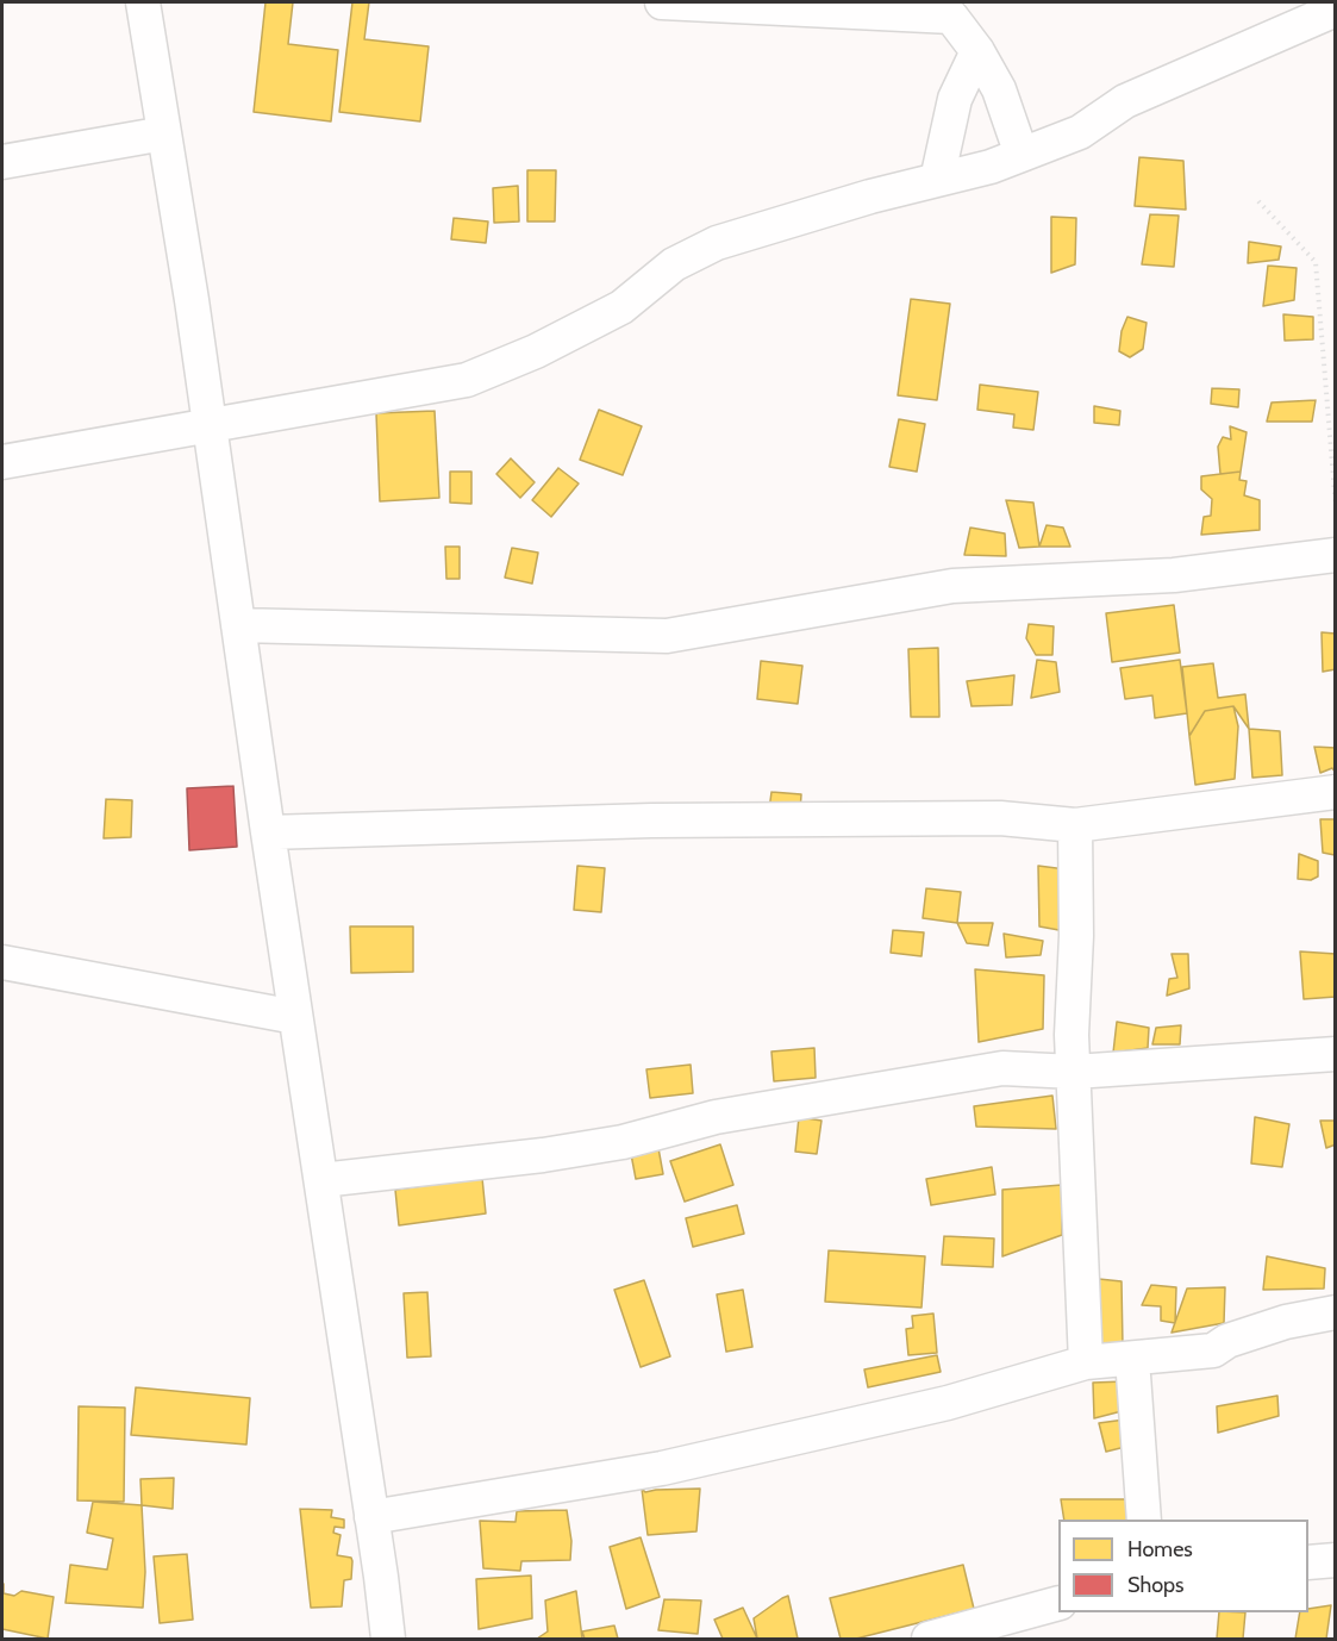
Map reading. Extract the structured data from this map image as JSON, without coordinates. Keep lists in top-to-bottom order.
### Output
{
  "legend": ["Homes", "Shops"]
}
